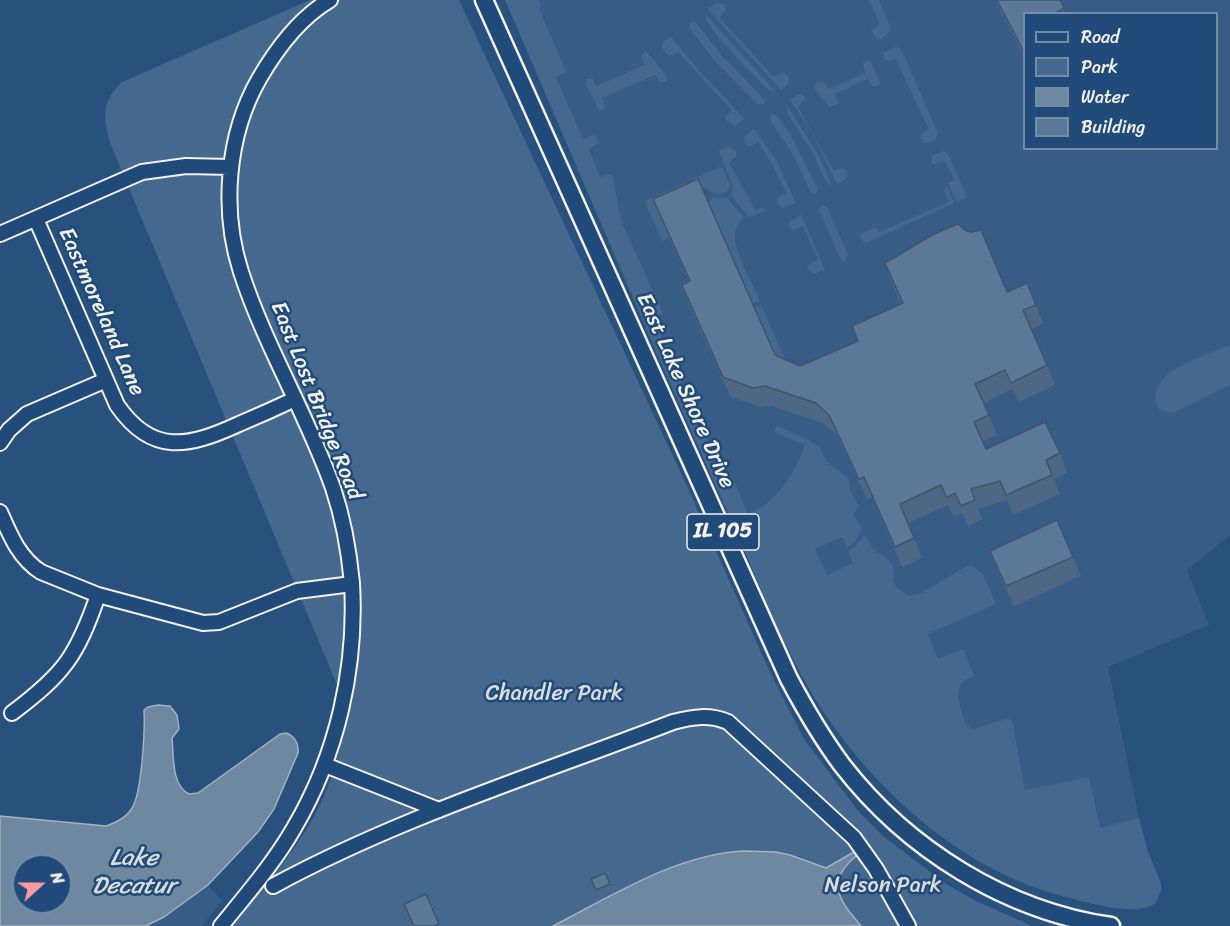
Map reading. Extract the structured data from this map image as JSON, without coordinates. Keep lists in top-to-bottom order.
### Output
{
  "streets": {
    "main road": ["East Lake Shore Drive", "IL 105"],
    "street": ["Eastmoreland Lane", "East Lost Bridge Road"]
  },
  "crossings": [
    ["Eastmoreland Lane", "East Lost Bridge Road"]
  ],
  "water": ["Lake Decatur"],
  "parks": ["Chandler Park", "Nelson Park"],
  "legend": [
    "Road",
    "Park",
    "Water",
    "Building"
  ],
  "north": "right"
}
